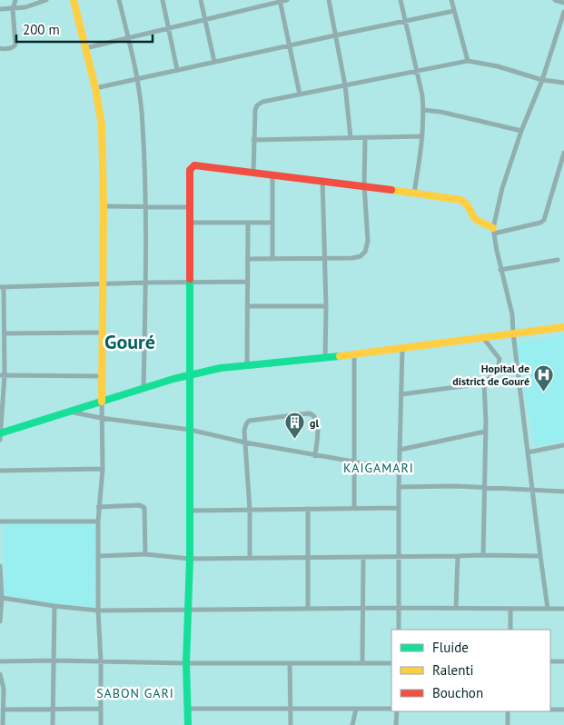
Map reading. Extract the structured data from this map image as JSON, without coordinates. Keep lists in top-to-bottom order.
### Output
{
  "districts": ["Gouré", "KAIGAMARI", "SABON GARI"],
  "places": {
    "hospital": ["Hopital de district de Gouré"],
    "building": ["gl"]
  },
  "legend": ["Fluide", "Ralenti", "Bouchon"],
  "scale_bar": "200 m"
}
